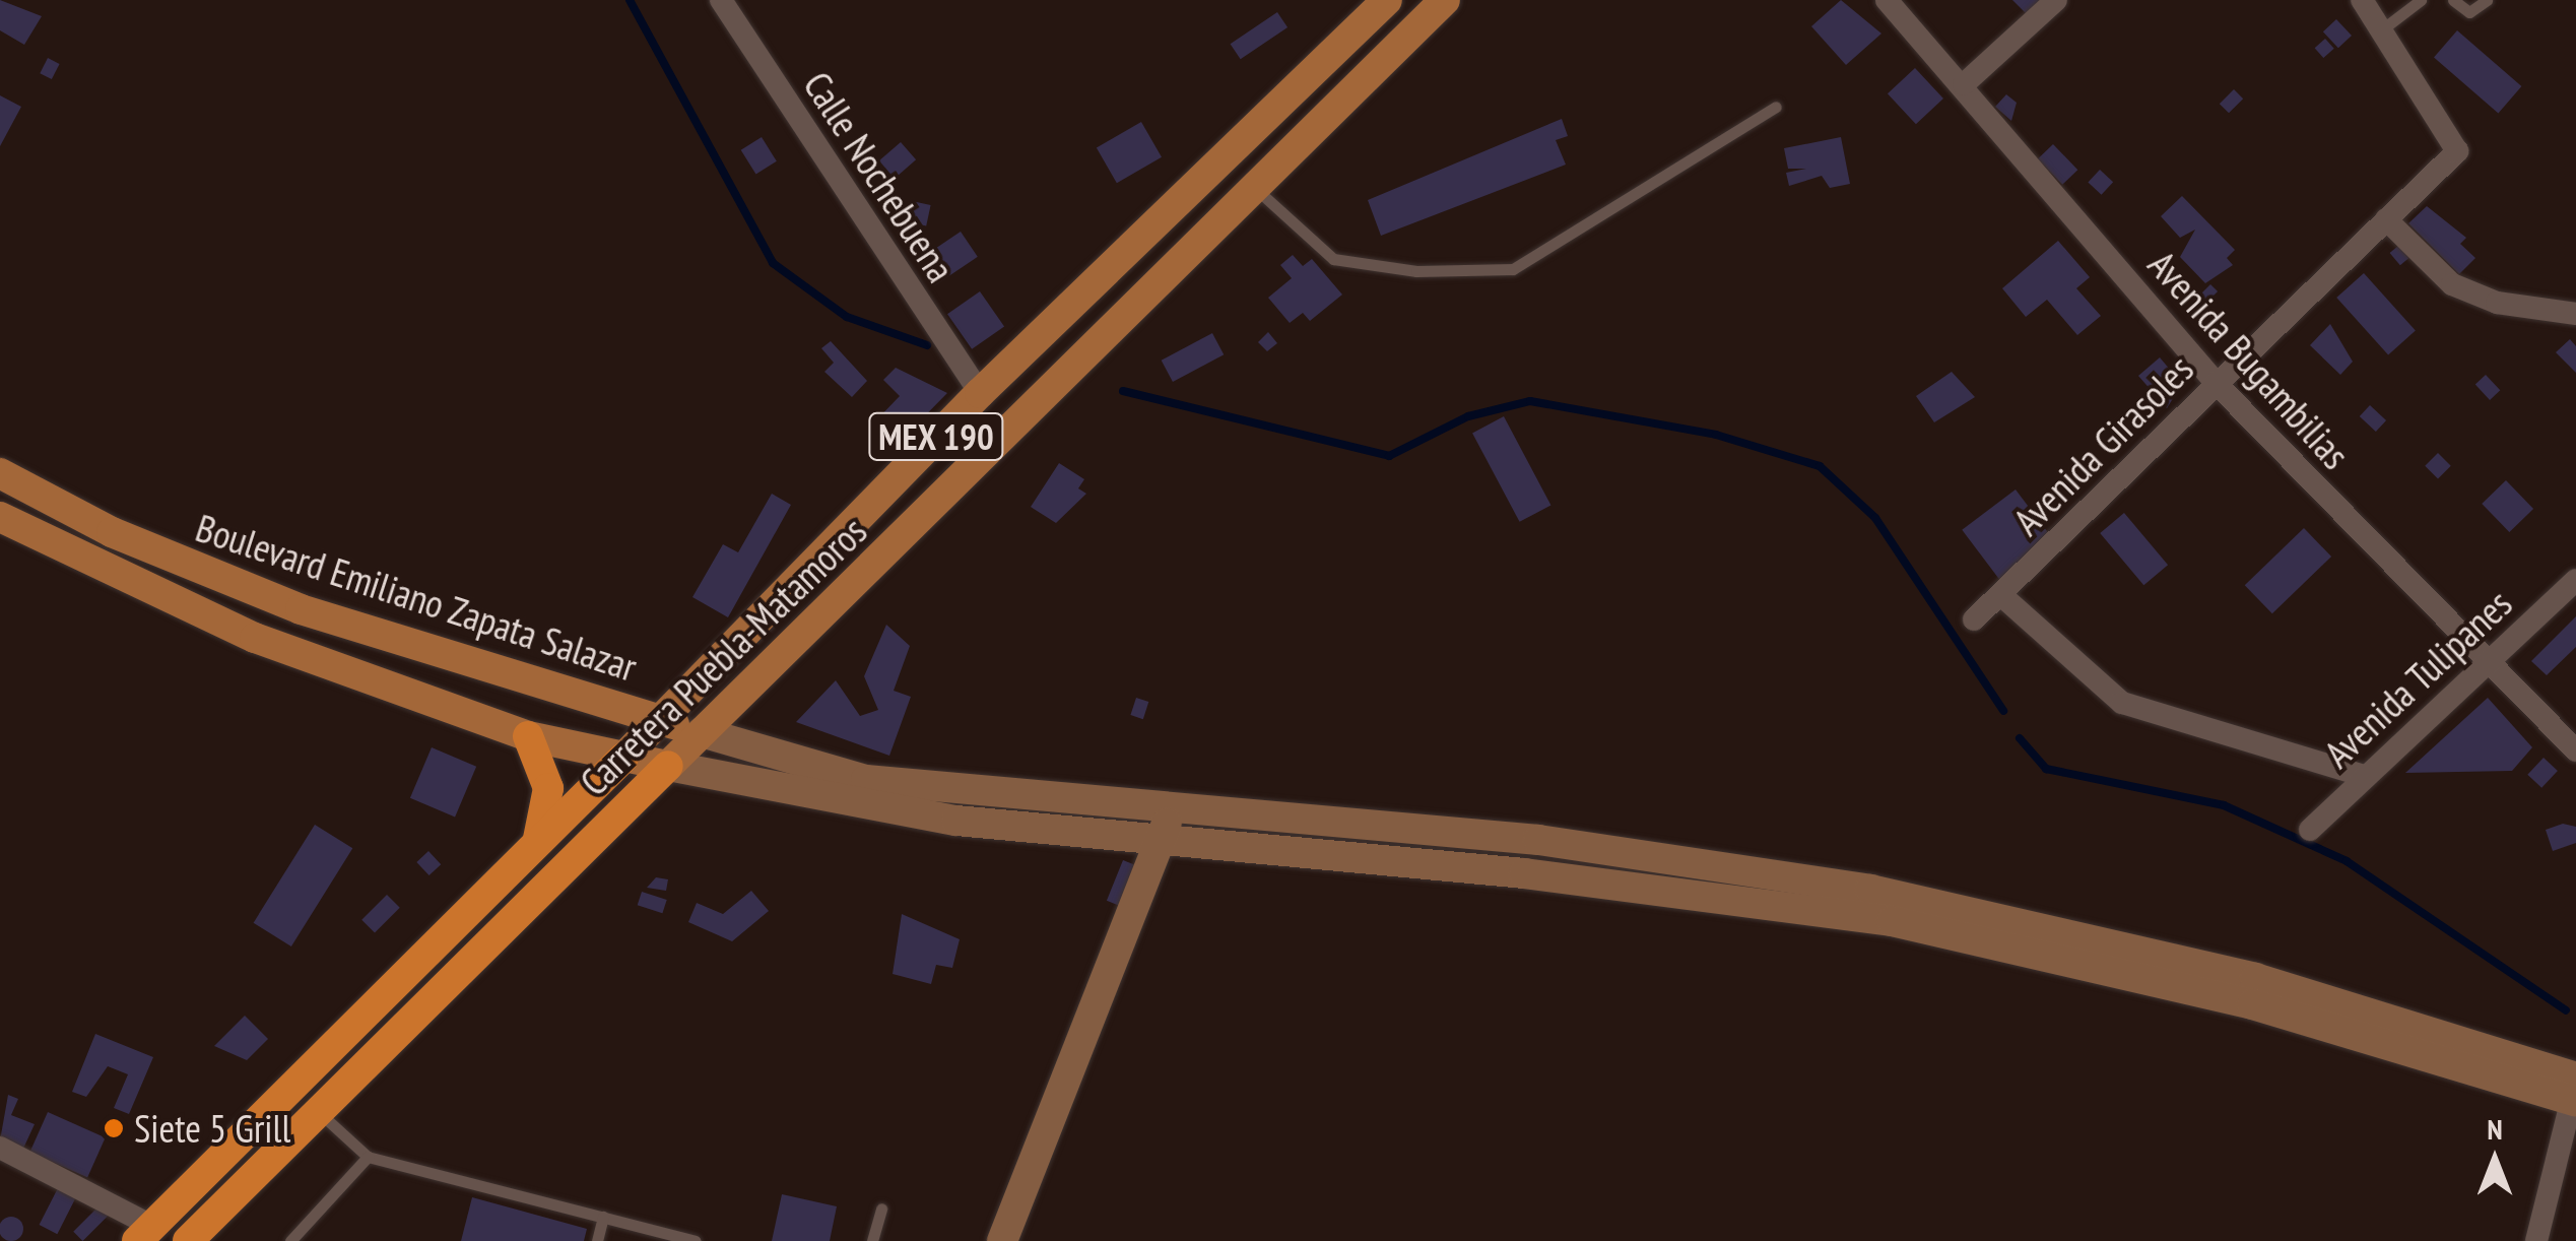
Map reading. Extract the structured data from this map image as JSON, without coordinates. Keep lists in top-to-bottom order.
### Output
{
  "streets": {
    "highway": ["MEX 190", "Carretera Puebla-Matamoros"],
    "main road": ["Boulevard Emiliano Zapata Salazar"],
    "street": [
      "Calle Nochebuena",
      "Avenida Bugambilias",
      "Avenida Girasoles",
      "Avenida Tulipanes"
    ]
  },
  "crossings": [
    ["Calle Nochebuena", "Carretera Puebla-Matamoros"],
    ["Avenida Bugambilias", "Avenida Girasoles"],
    ["Avenida Bugambilias", "Avenida Tulipanes"],
    ["Boulevard Emiliano Zapata Salazar", "Carretera Puebla-Matamoros"]
  ],
  "places": ["Siete 5 Grill"],
  "north": "top"
}
